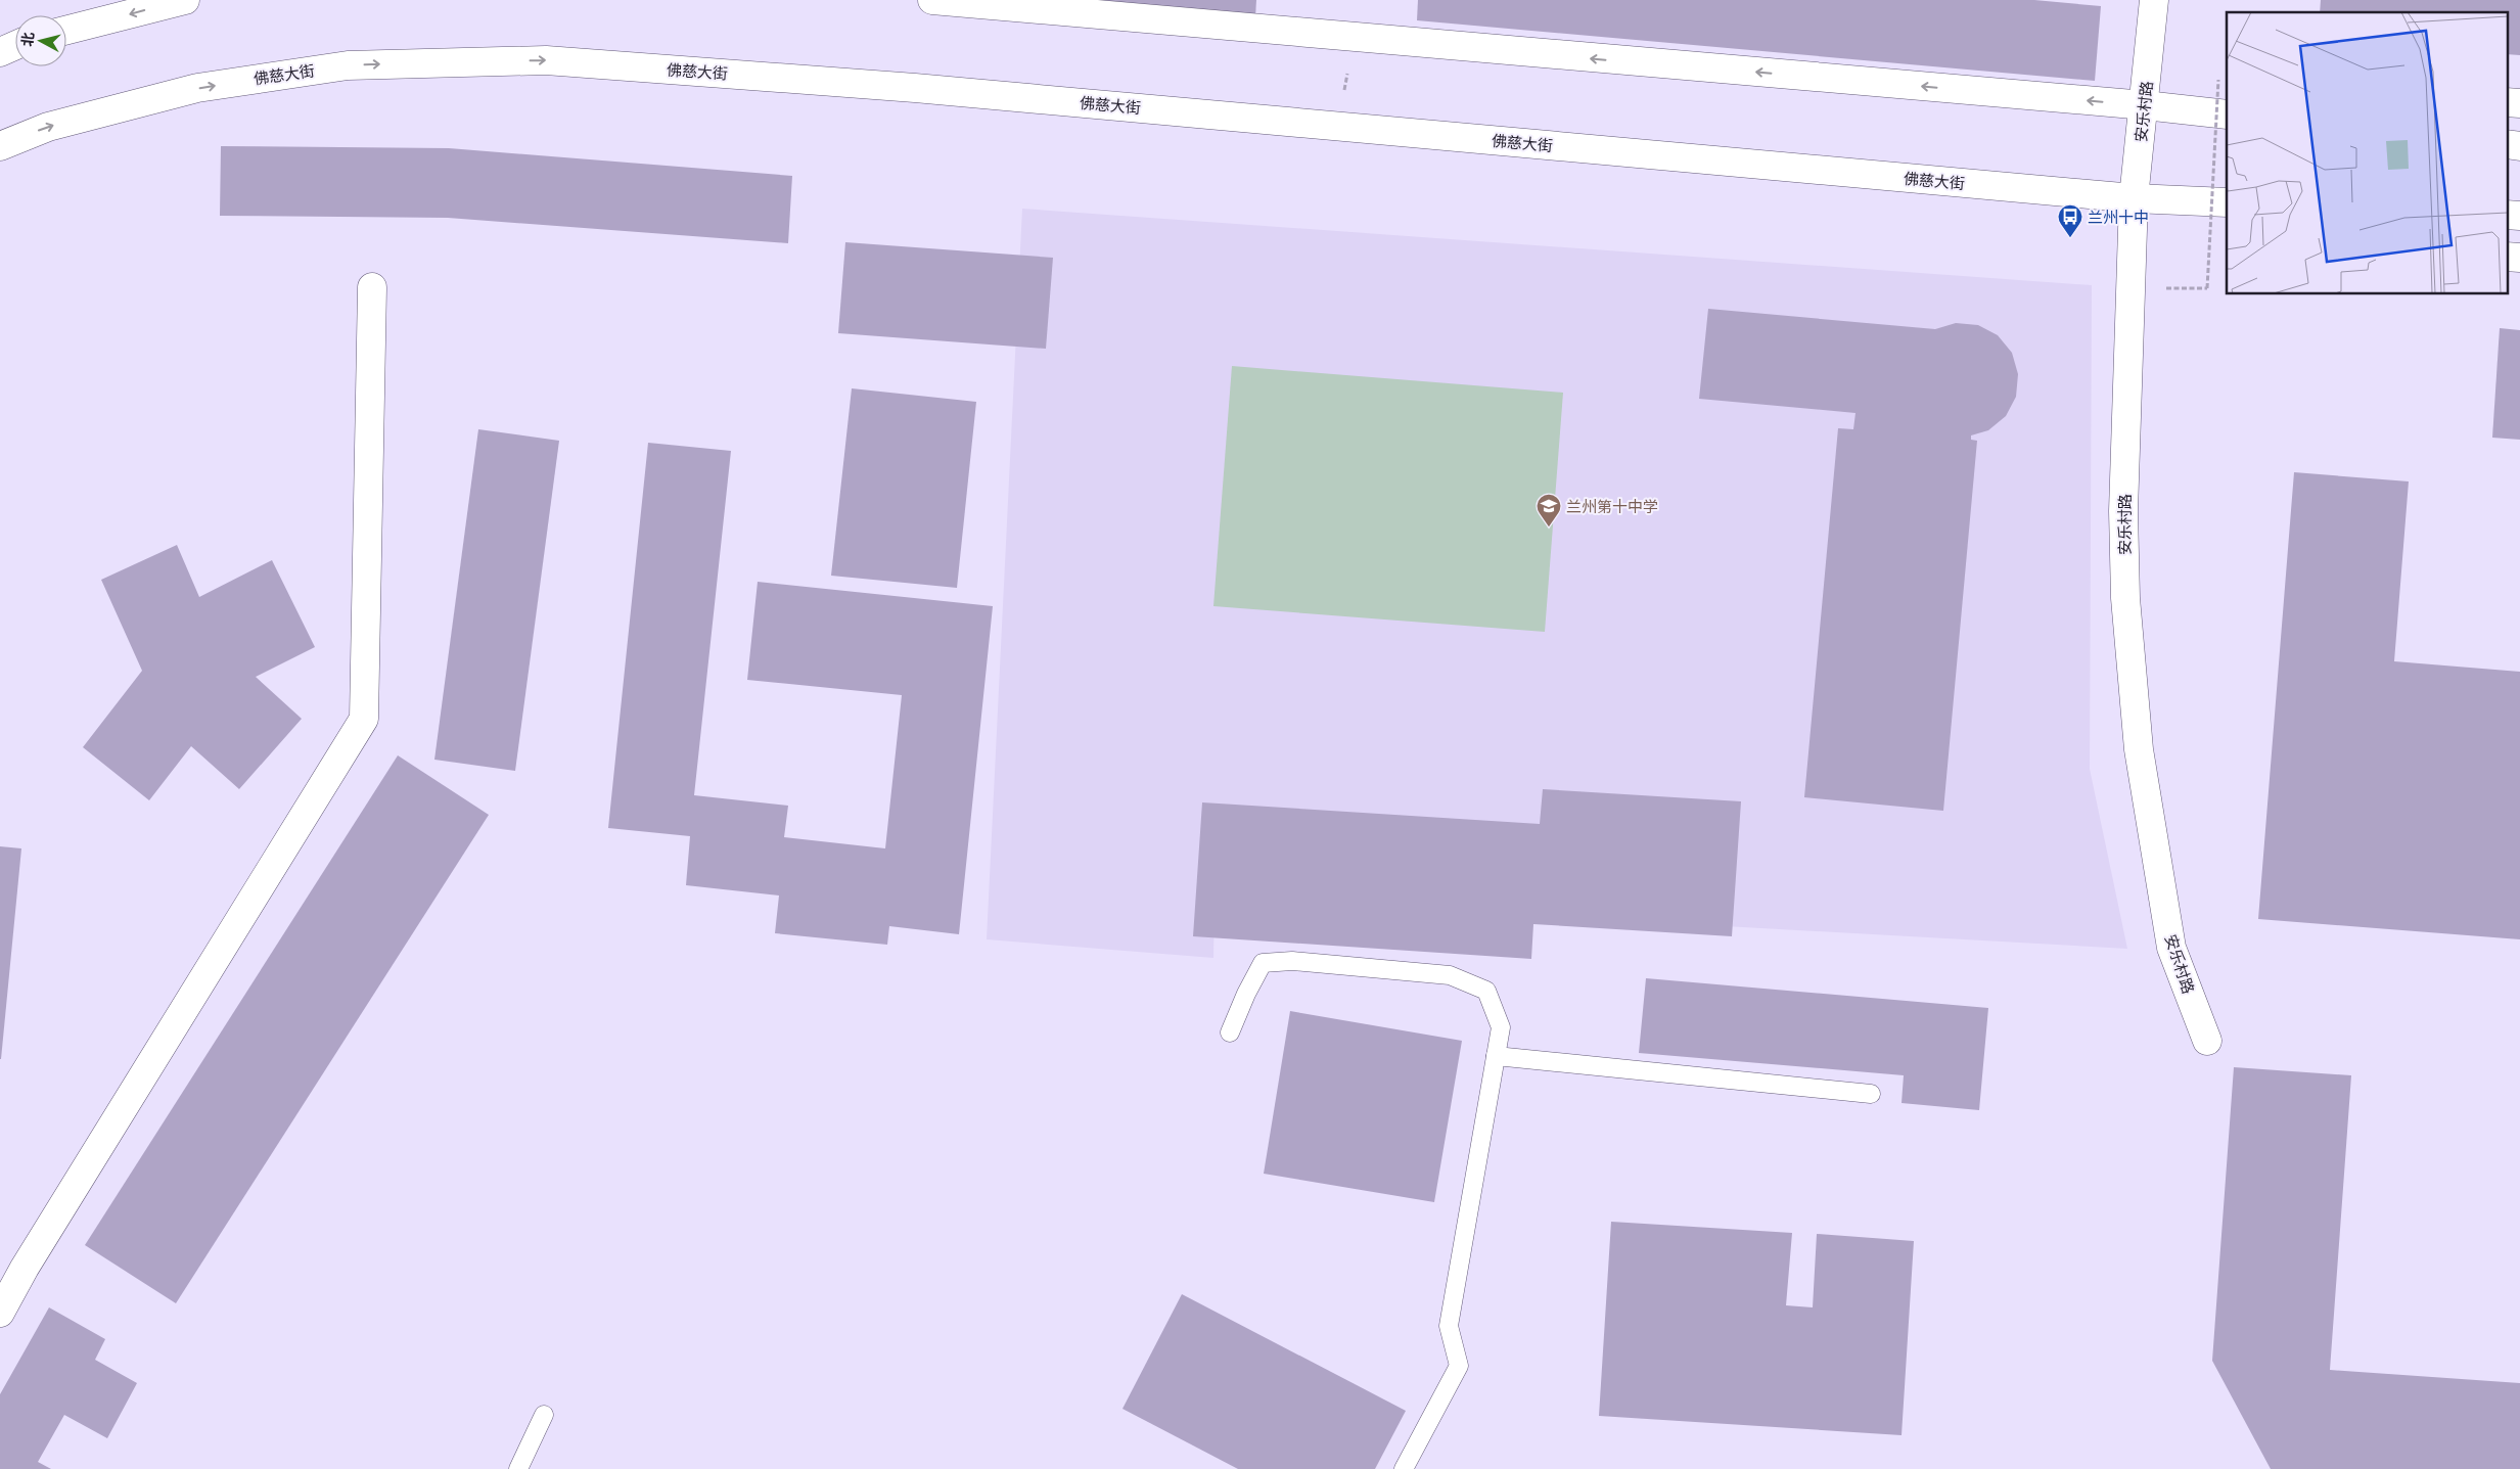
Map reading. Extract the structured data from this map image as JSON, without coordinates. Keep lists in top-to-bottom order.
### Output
{
  "streets": {
    "main road": ["佛慈大街", "安乐村路"]
  },
  "crossings": [
    ["佛慈大街", "安乐村路"]
  ],
  "places": {
    "bus stop": ["兰州十中"],
    "school or university": ["兰州第十中学"]
  },
  "north": "left"
}
